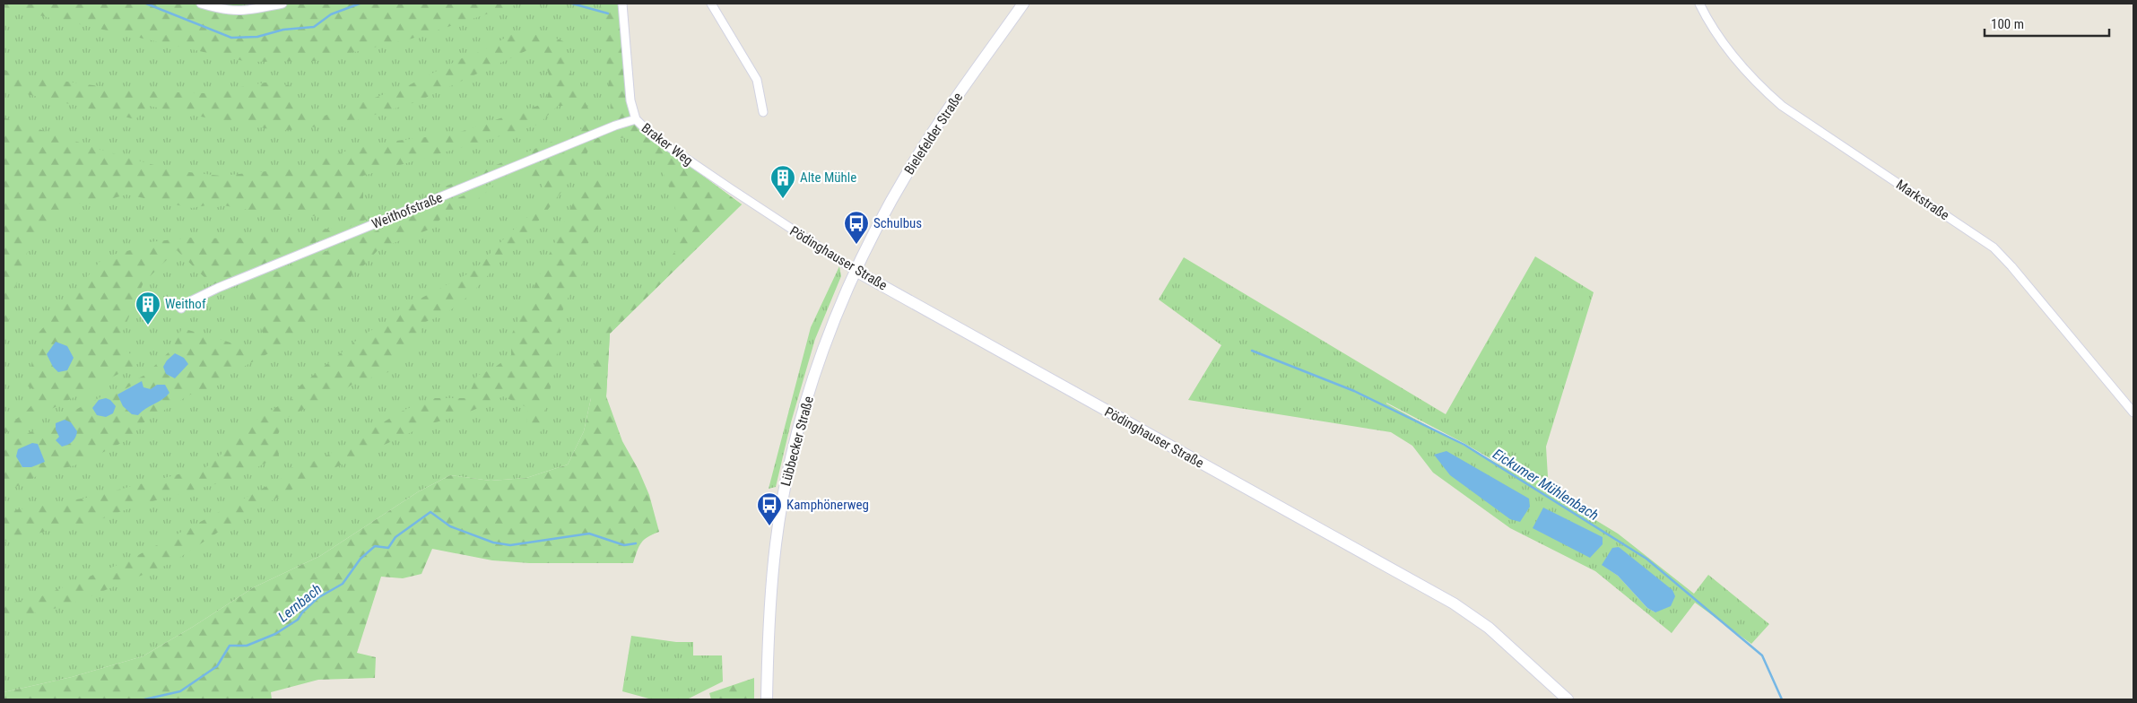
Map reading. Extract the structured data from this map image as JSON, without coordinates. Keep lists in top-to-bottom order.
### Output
{
  "streets": {
    "street": [
      "Bielefelder Straße",
      "Braker Weg",
      "Markstraße",
      "Weithofstraße",
      "Pödinghauser Straße",
      "Lübbecker Straße"
    ]
  },
  "crossings": [
    ["Bielefelder Straße", "Pödinghauser Straße"],
    ["Bielefelder Straße", "Lübbecker Straße"],
    ["Braker Weg", "Weithofstraße"],
    ["Braker Weg", "Pödinghauser Straße"],
    ["Pödinghauser Straße", "Lübbecker Straße"]
  ],
  "water": ["Eickumer Mühlenbach", "Lernbach"],
  "places": {
    "building": ["Alte Mühle", "Weithof"],
    "bus stop": ["Schulbus", "Kamphönerweg"]
  },
  "scale_bar": "100 m"
}
